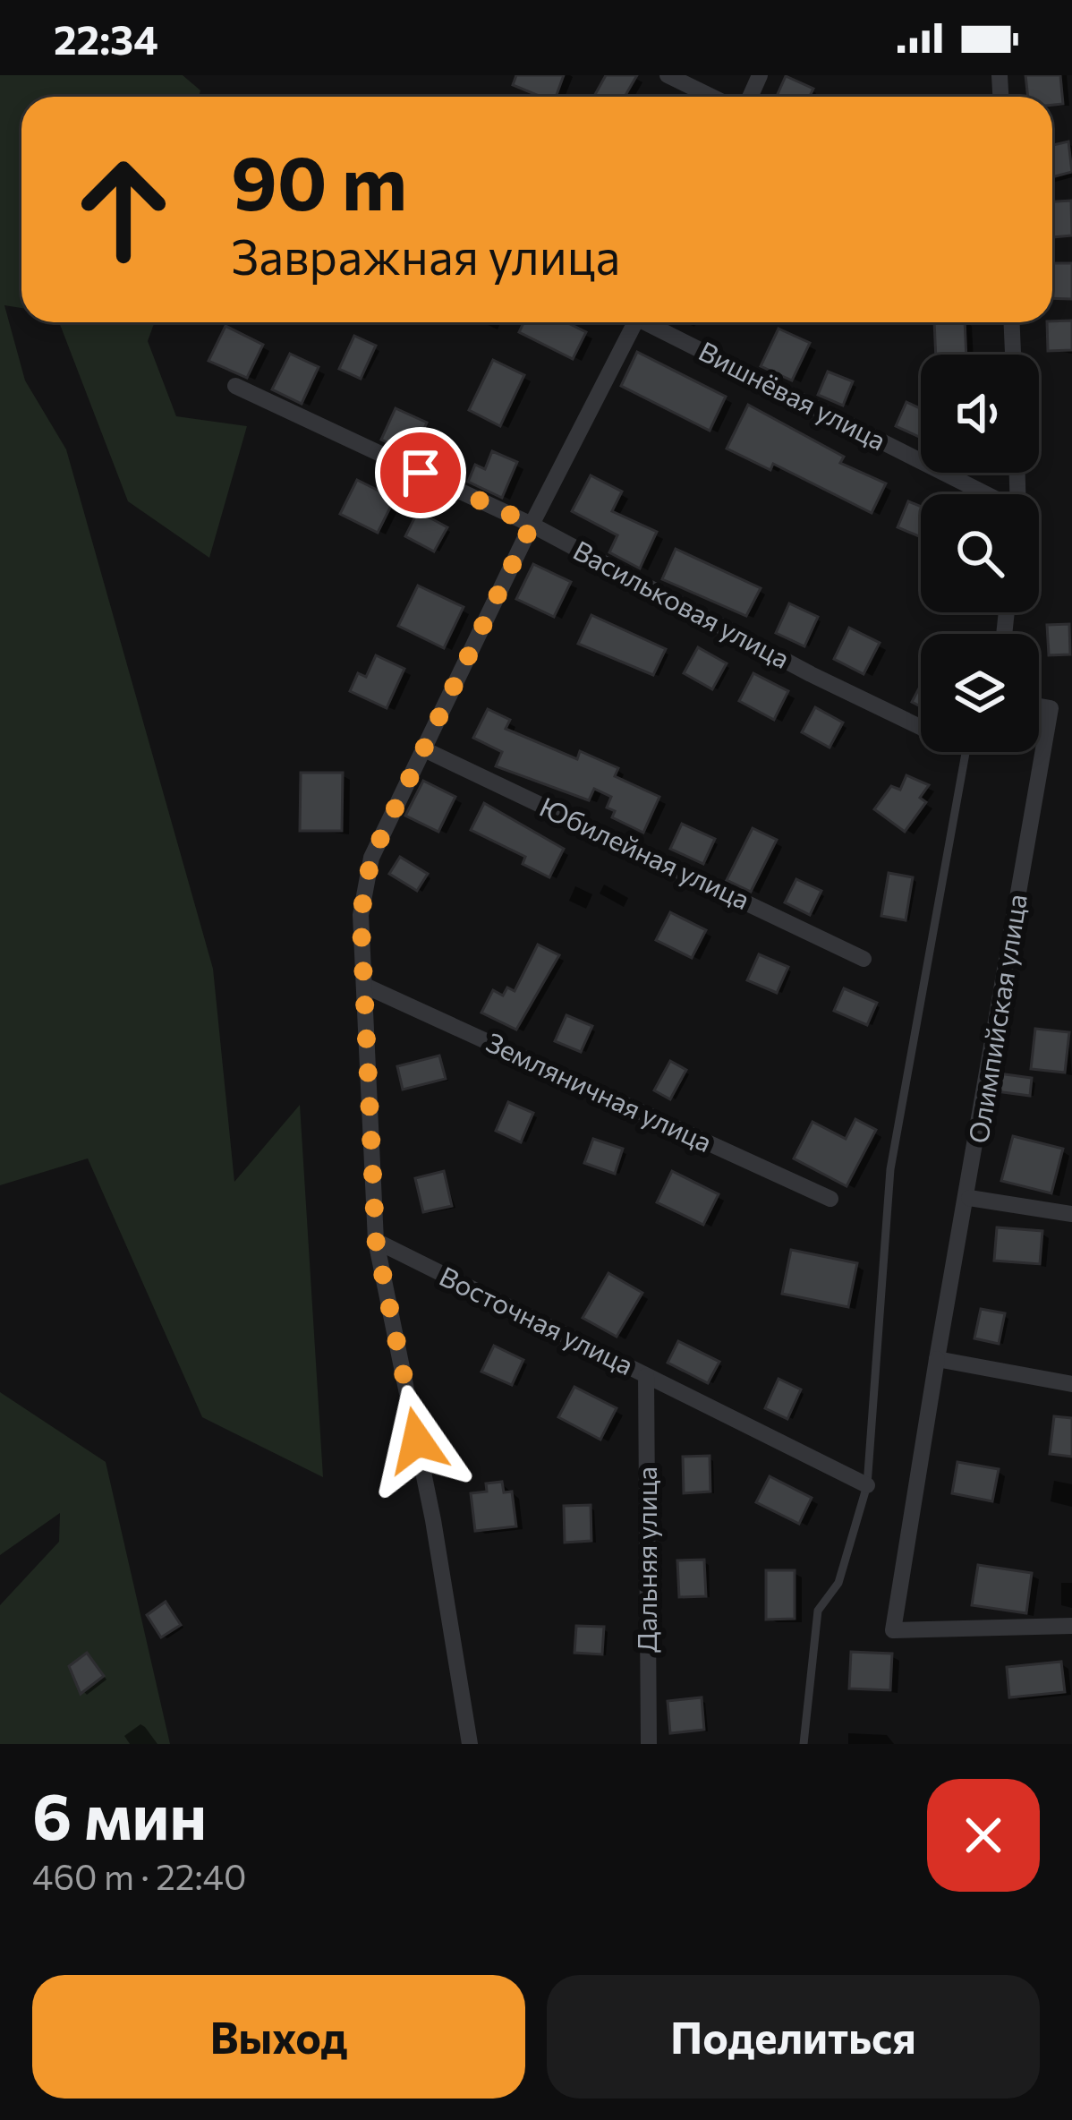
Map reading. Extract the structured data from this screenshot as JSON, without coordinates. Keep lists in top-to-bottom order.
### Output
{
  "streets": {
    "street": [
      "Вишнёвая улица",
      "Васильковая улица",
      "Юбилейная улица",
      "Олимпийская улица",
      "Земляничная улица",
      "Восточная улица",
      "Дальняя улица"
    ]
  },
  "crossings": [
    ["Восточная улица", "Дальняя улица"]
  ],
  "page": {
    "status": "22:34",
    "turn": ["90 m", "Завражная улица"],
    "heading": ["6 мин", "460 m · 22:40"],
    "buttons": ["Выход", "Поделиться"]
  }
}
